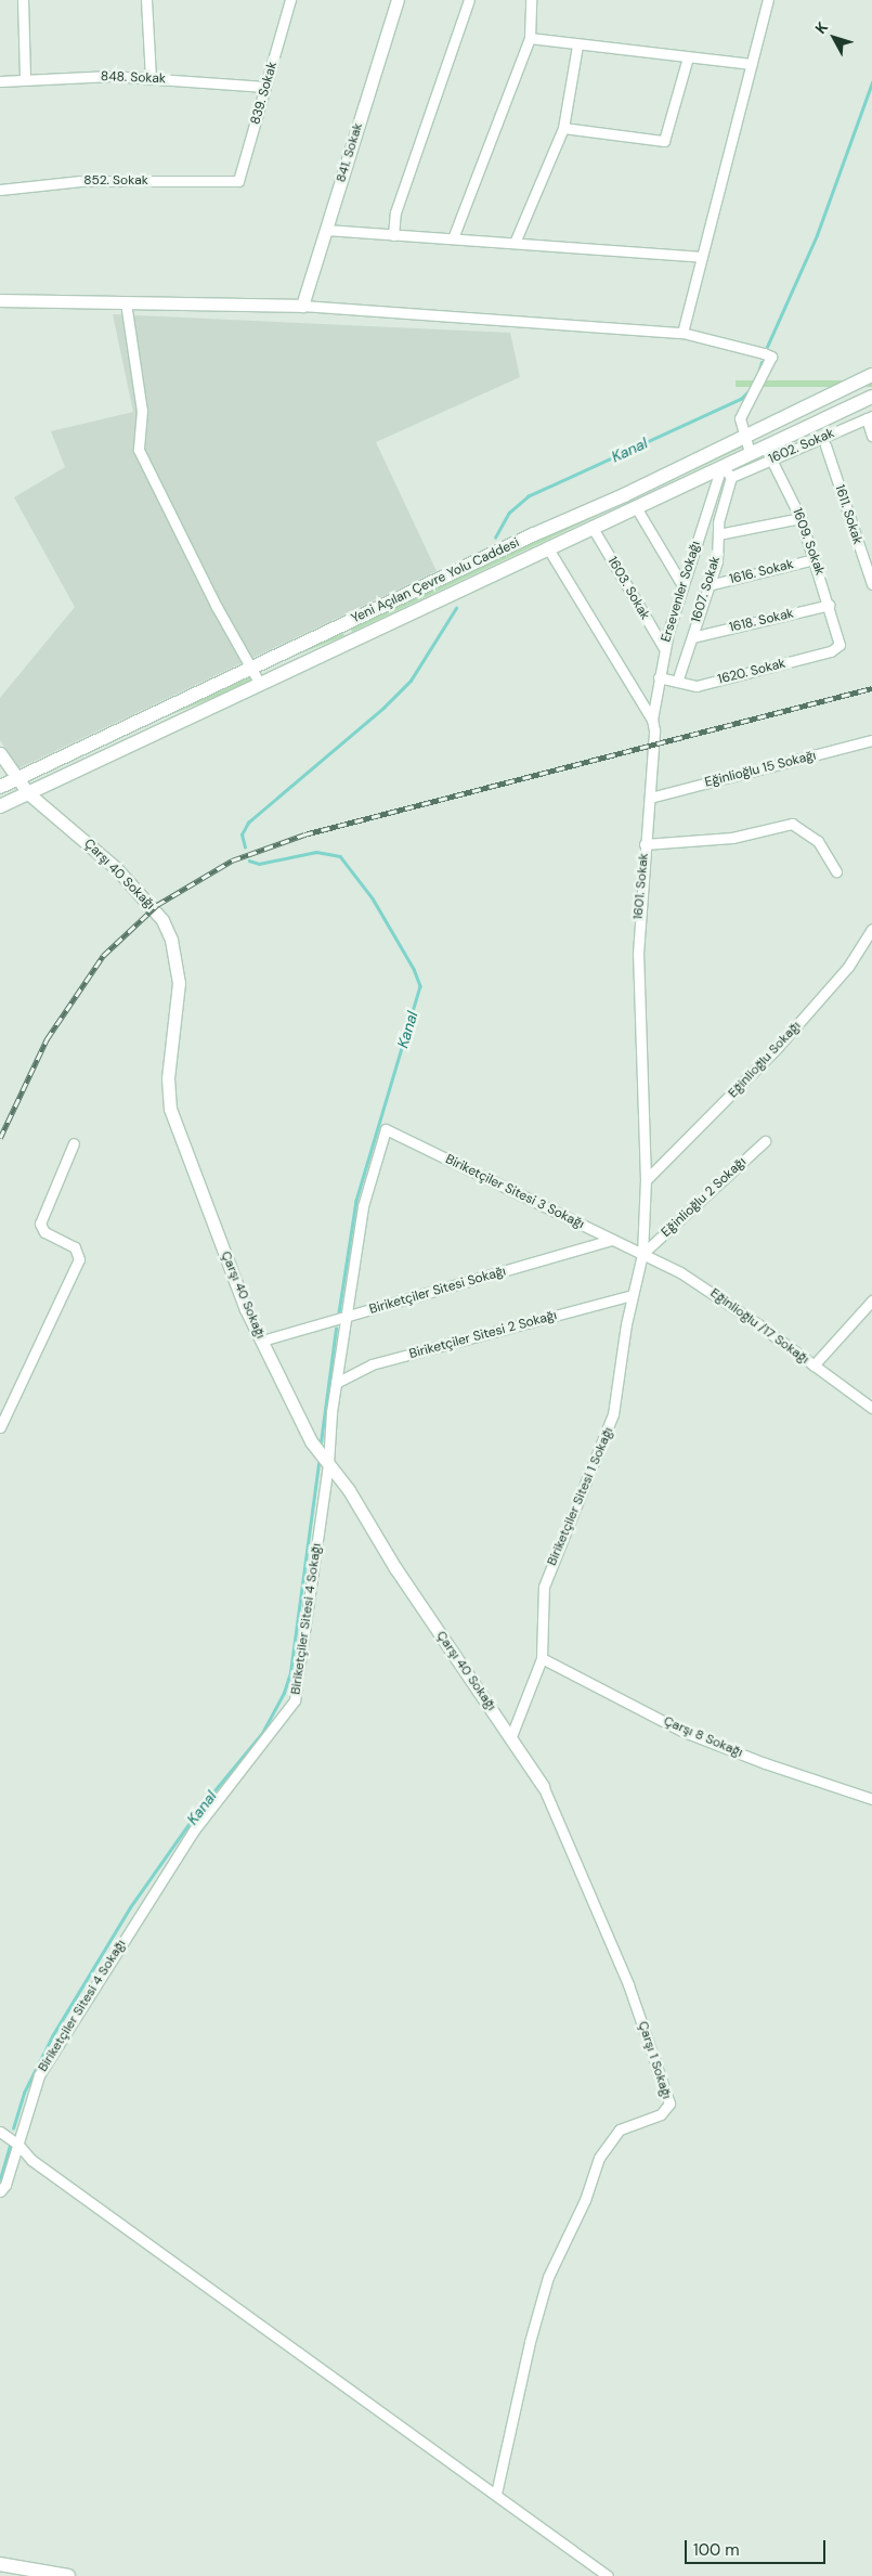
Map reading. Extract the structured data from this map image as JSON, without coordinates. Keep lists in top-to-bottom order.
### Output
{
  "streets": {
    "main road": ["Yeni Açılan Çevre Yolu Caddesi"],
    "street": [
      "848. Sokak",
      "839. Sokak",
      "841. Sokak",
      "852. Sokak",
      "1602. Sokak",
      "1611. Sokak",
      "1609. Sokak",
      "1616. Sokak",
      "1603. Sokak",
      "1607. Sokak",
      "Ersevenler Sokağı",
      "1618. Sokak",
      "1620. Sokak",
      "Eğinlioğlu 15 Sokağı",
      "Çarşı 40 Sokağı",
      "1601. Sokak",
      "Eğinlioğlu Sokağı",
      "Biriketçiler Sitesi 3 Sokağı",
      "Eğinlioğlu 2 Sokağı",
      "Biriketçiler Sitesi Sokağı",
      "Eğinlioğlu /17 Sokağı",
      "Biriketçiler Sitesi 2 Sokağı",
      "Biriketçiler Sitesi 1 Sokağı",
      "Biriketçiler Sitesi 4 Sokağı",
      "Çarşı 8 Sokağı",
      "Çarşı 1 Sokağı"
    ]
  },
  "crossings": [
    ["848. Sokak", "839. Sokak"],
    ["839. Sokak", "852. Sokak"],
    ["1602. Sokak", "1609. Sokak"],
    ["1602. Sokak", "Yeni Açılan Çevre Yolu Caddesi"],
    ["1602. Sokak", "1607. Sokak"],
    ["1602. Sokak", "Ersevenler Sokağı"],
    ["1609. Sokak", "1616. Sokak"],
    ["1609. Sokak", "Yeni Açılan Çevre Yolu Caddesi"],
    ["1609. Sokak", "1618. Sokak"],
    ["1609. Sokak", "1620. Sokak"],
    ["1616. Sokak", "1607. Sokak"],
    ["Yeni Açılan Çevre Yolu Caddesi", "1603. Sokak"],
    ["Yeni Açılan Çevre Yolu Caddesi", "1607. Sokak"],
    ["Yeni Açılan Çevre Yolu Caddesi", "Ersevenler Sokağı"],
    ["Yeni Açılan Çevre Yolu Caddesi", "Çarşı 40 Sokağı"],
    ["Yeni Açılan Çevre Yolu Caddesi", "1601. Sokak"],
    ["1603. Sokak", "Ersevenler Sokağı"],
    ["1607. Sokak", "Ersevenler Sokağı"],
    ["1607. Sokak", "1618. Sokak"],
    ["1607. Sokak", "1620. Sokak"],
    ["Ersevenler Sokağı", "1620. Sokak"],
    ["Ersevenler Sokağı", "1601. Sokak"],
    ["Eğinlioğlu 15 Sokağı", "1601. Sokak"],
    ["Çarşı 40 Sokağı", "Biriketçiler Sitesi Sokağı"],
    ["Çarşı 40 Sokağı", "Biriketçiler Sitesi 1 Sokağı"],
    ["Çarşı 40 Sokağı", "Biriketçiler Sitesi 4 Sokağı"],
    ["Çarşı 40 Sokağı", "Çarşı 1 Sokağı"],
    ["1601. Sokak", "Eğinlioğlu Sokağı"],
    ["1601. Sokak", "Biriketçiler Sitesi 3 Sokağı"],
    ["1601. Sokak", "Eğinlioğlu 2 Sokağı"],
    ["1601. Sokak", "Eğinlioğlu /17 Sokağı"],
    ["1601. Sokak", "Biriketçiler Sitesi 1 Sokağı"],
    ["Biriketçiler Sitesi 3 Sokağı", "Eğinlioğlu 2 Sokağı"],
    ["Biriketçiler Sitesi 3 Sokağı", "Biriketçiler Sitesi Sokağı"],
    ["Biriketçiler Sitesi 3 Sokağı", "Eğinlioğlu /17 Sokağı"],
    ["Biriketçiler Sitesi 3 Sokağı", "Biriketçiler Sitesi 1 Sokağı"],
    ["Biriketçiler Sitesi 3 Sokağı", "Biriketçiler Sitesi 4 Sokağı"],
    ["Eğinlioğlu 2 Sokağı", "Eğinlioğlu /17 Sokağı"],
    ["Eğinlioğlu 2 Sokağı", "Biriketçiler Sitesi 1 Sokağı"],
    ["Biriketçiler Sitesi Sokağı", "Biriketçiler Sitesi 4 Sokağı"],
    ["Eğinlioğlu /17 Sokağı", "Biriketçiler Sitesi 1 Sokağı"],
    ["Biriketçiler Sitesi 2 Sokağı", "Biriketçiler Sitesi 1 Sokağı"],
    ["Biriketçiler Sitesi 2 Sokağı", "Biriketçiler Sitesi 4 Sokağı"],
    ["Biriketçiler Sitesi 1 Sokağı", "Çarşı 8 Sokağı"]
  ],
  "water": ["Kanal"],
  "scale_bar": "100 m",
  "north": "top left"
}
